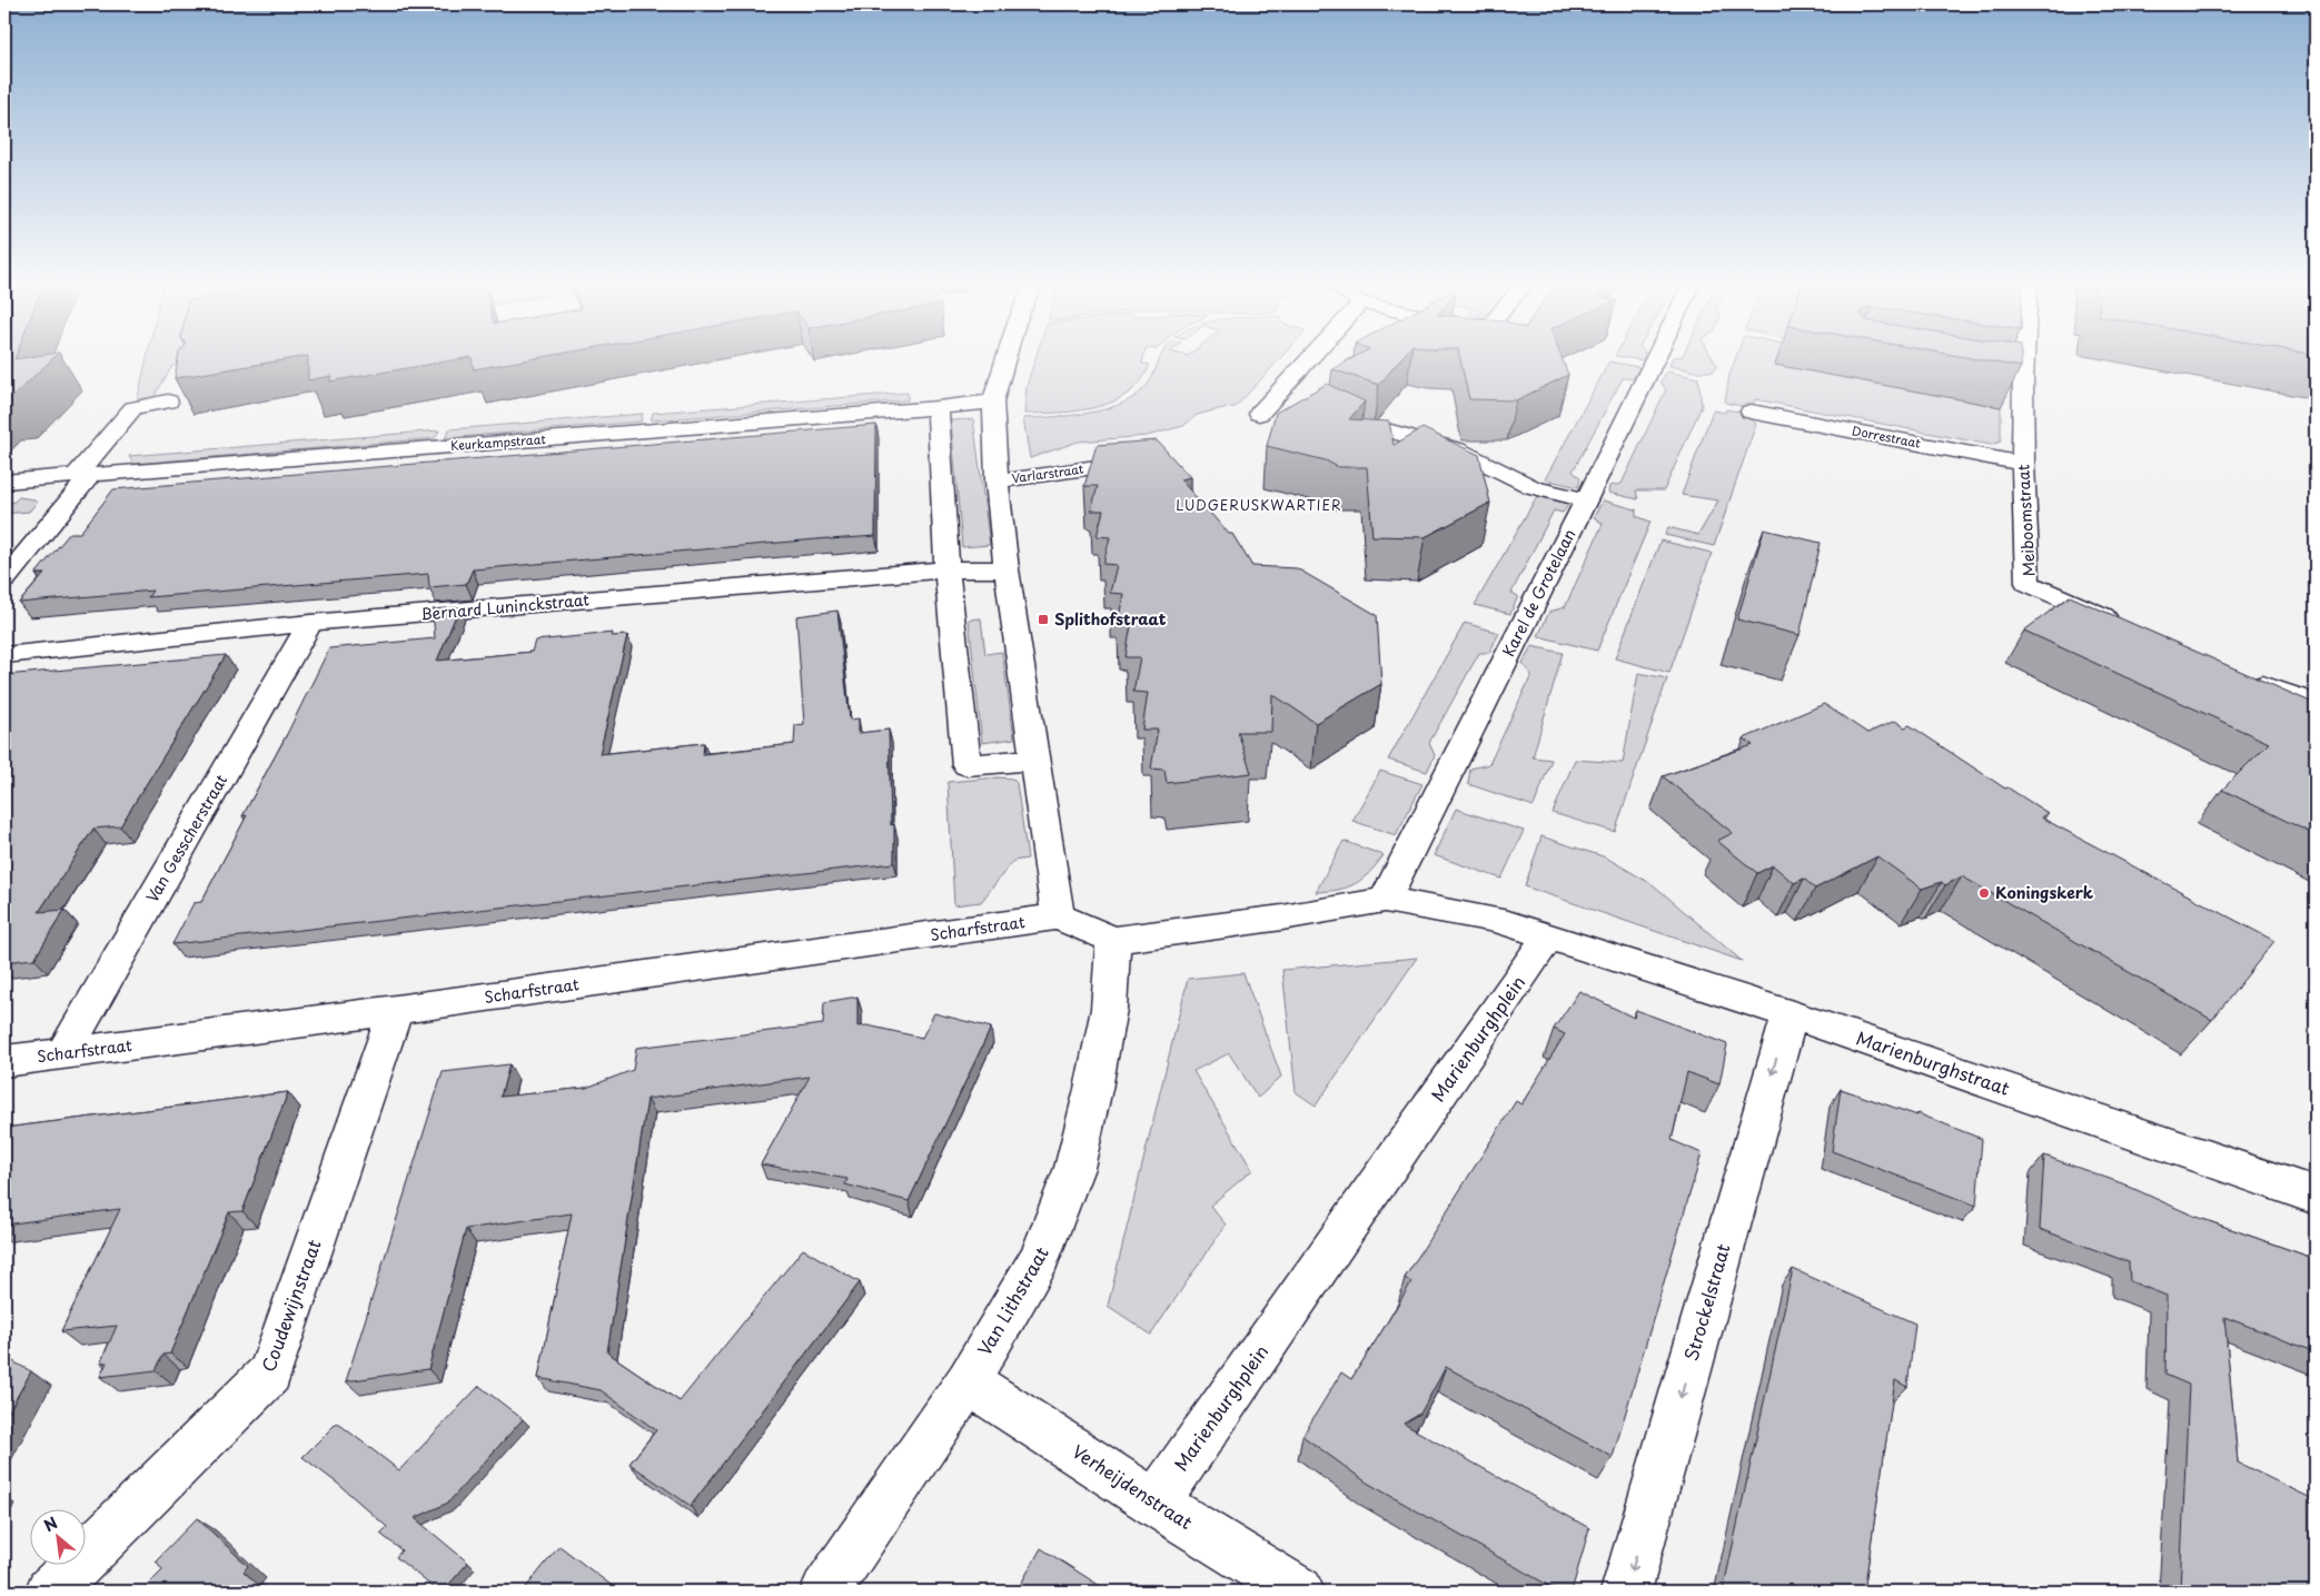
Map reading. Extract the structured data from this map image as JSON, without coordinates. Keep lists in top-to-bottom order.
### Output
{
  "streets": {
    "street": [
      "Dorrestraat",
      "Keurkampstraat",
      "Varlarstraat",
      "Meiboomstraat",
      "Karel de Grotelaan",
      "Bernard Luninckstraat",
      "Van Gesscherstraat",
      "Scharfstraat",
      "Marienburghplein",
      "Marienburghstraat",
      "Van Lithstraat",
      "Strockelstraat",
      "Coudewijnstraat",
      "Verheijdenstraat"
    ]
  },
  "crossings": [
    ["Dorrestraat", "Meiboomstraat"],
    ["Bernard Luninckstraat", "Van Gesscherstraat"],
    ["Van Gesscherstraat", "Scharfstraat"],
    ["Scharfstraat", "Coudewijnstraat"],
    ["Marienburghplein", "Marienburghstraat"],
    ["Marienburghplein", "Verheijdenstraat"],
    ["Marienburghstraat", "Strockelstraat"],
    ["Van Lithstraat", "Verheijdenstraat"]
  ],
  "one_way": ["Strockelstraat"],
  "districts": ["LUDGERUSKWARTIER"],
  "places": {
    "transit": ["Splithofstraat"],
    "other": ["Koningskerk"]
  },
  "north": "top left"
}
